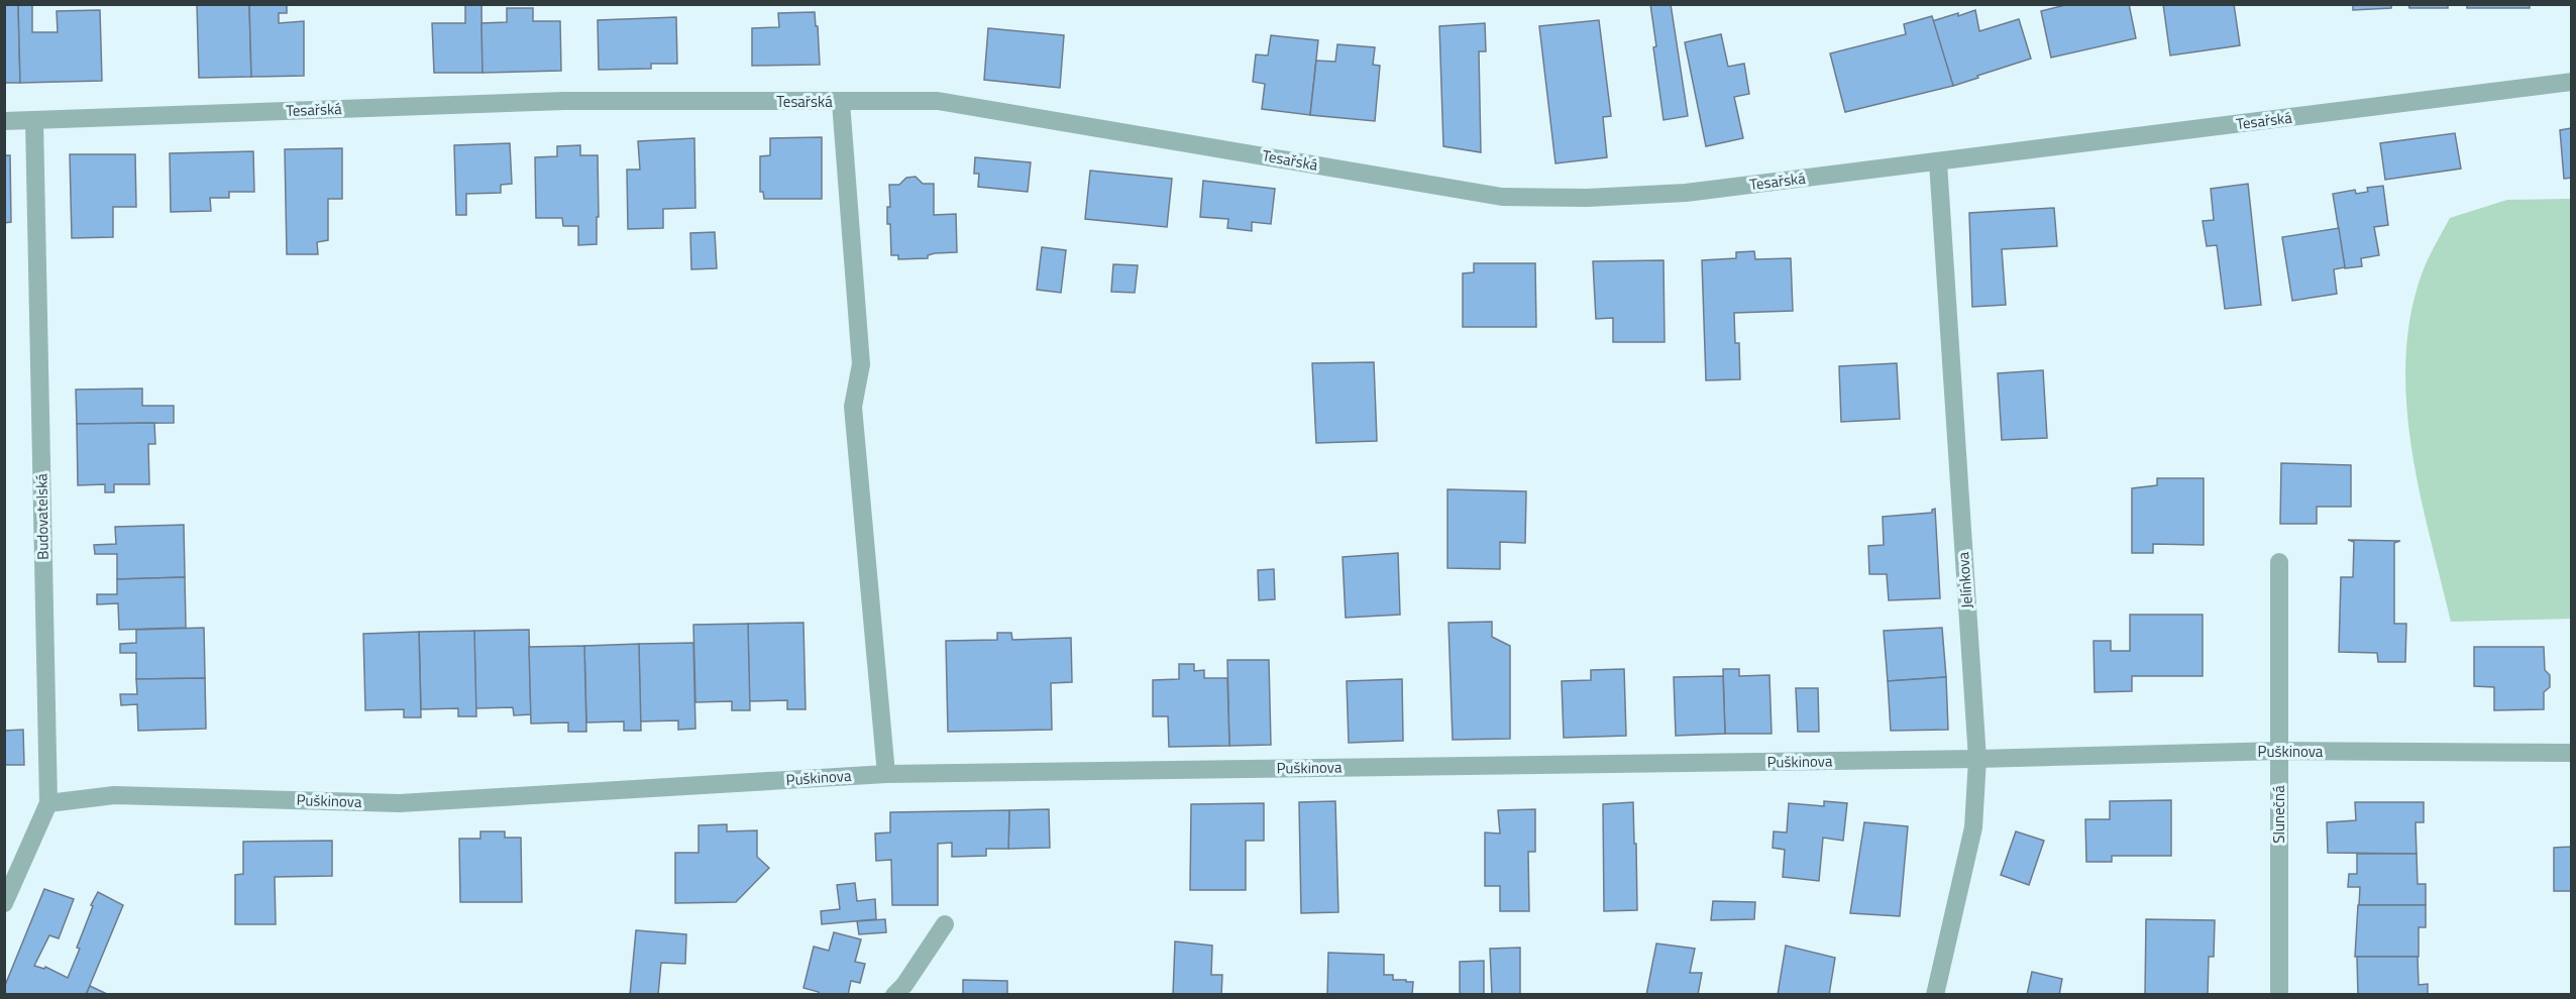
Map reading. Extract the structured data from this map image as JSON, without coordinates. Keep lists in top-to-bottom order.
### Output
{
  "streets": {
    "street": [
      "Tesařská",
      "Budovatelská",
      "Jelínkova",
      "Puškinova",
      "Slunečná"
    ]
  },
  "crossings": [
    ["Tesařská", "Budovatelská"],
    ["Tesařská", "Jelínkova"],
    ["Budovatelská", "Puškinova"],
    ["Jelínkova", "Puškinova"],
    ["Puškinova", "Slunečná"]
  ]
}
